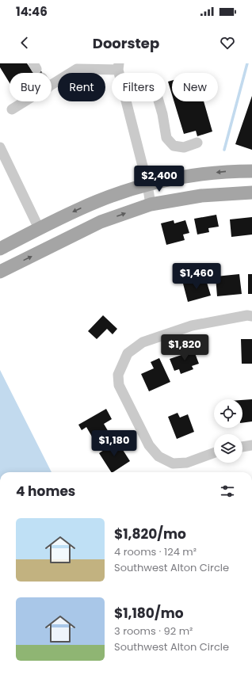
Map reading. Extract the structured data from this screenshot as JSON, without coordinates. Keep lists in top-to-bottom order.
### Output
{
  "page": {
    "status": "14:46",
    "header": "Doorstep",
    "chip": [
      "Buy",
      "Rent",
      "Filters",
      "New"
    ],
    "price": [
      "$2,400",
      "$1,460",
      "$1,820",
      "$1,180"
    ],
    "heading": "4 homes",
    "list": [
      {
        "name": "$1,820/mo",
        "note": "4 rooms · 124 m² · Southwest Alton Circle"
      },
      {
        "name": "$1,180/mo",
        "note": "3 rooms · 92 m² · Southwest Alton Circle"
      }
    ]
  }
}
